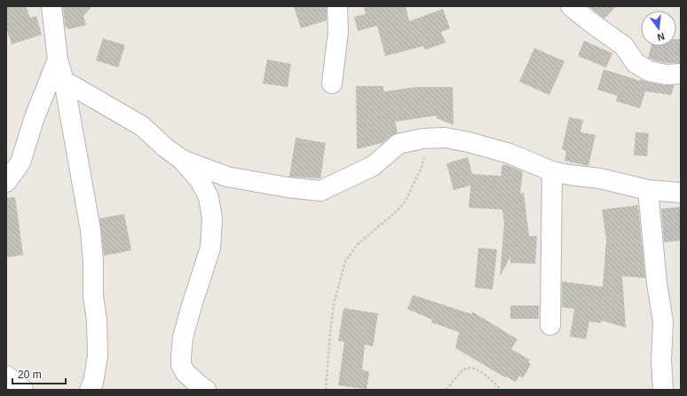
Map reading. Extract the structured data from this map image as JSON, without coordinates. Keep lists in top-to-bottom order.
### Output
{
  "scale_bar": "20 m",
  "north": "bottom"
}
